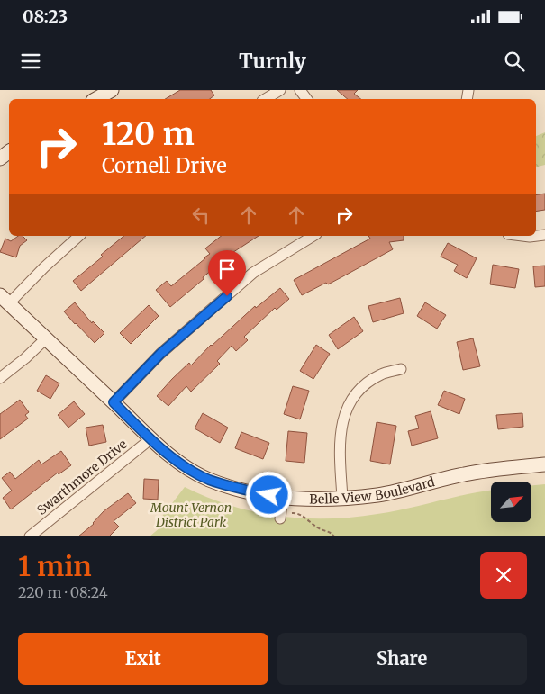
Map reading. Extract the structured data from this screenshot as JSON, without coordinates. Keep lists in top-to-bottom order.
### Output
{
  "streets": {
    "main road": ["Belle View Boulevard"],
    "street": ["Swarthmore Drive"]
  },
  "crossings": [
    ["Swarthmore Drive", "Belle View Boulevard"]
  ],
  "parks": ["Mount Vernon District Park"],
  "north": "top right",
  "page": {
    "status": "08:23",
    "header": "Turnly",
    "turn": ["120 m", "Cornell Drive"],
    "heading": ["1 min", "220 m · 08:24"],
    "buttons": ["Exit", "Share"]
  }
}
